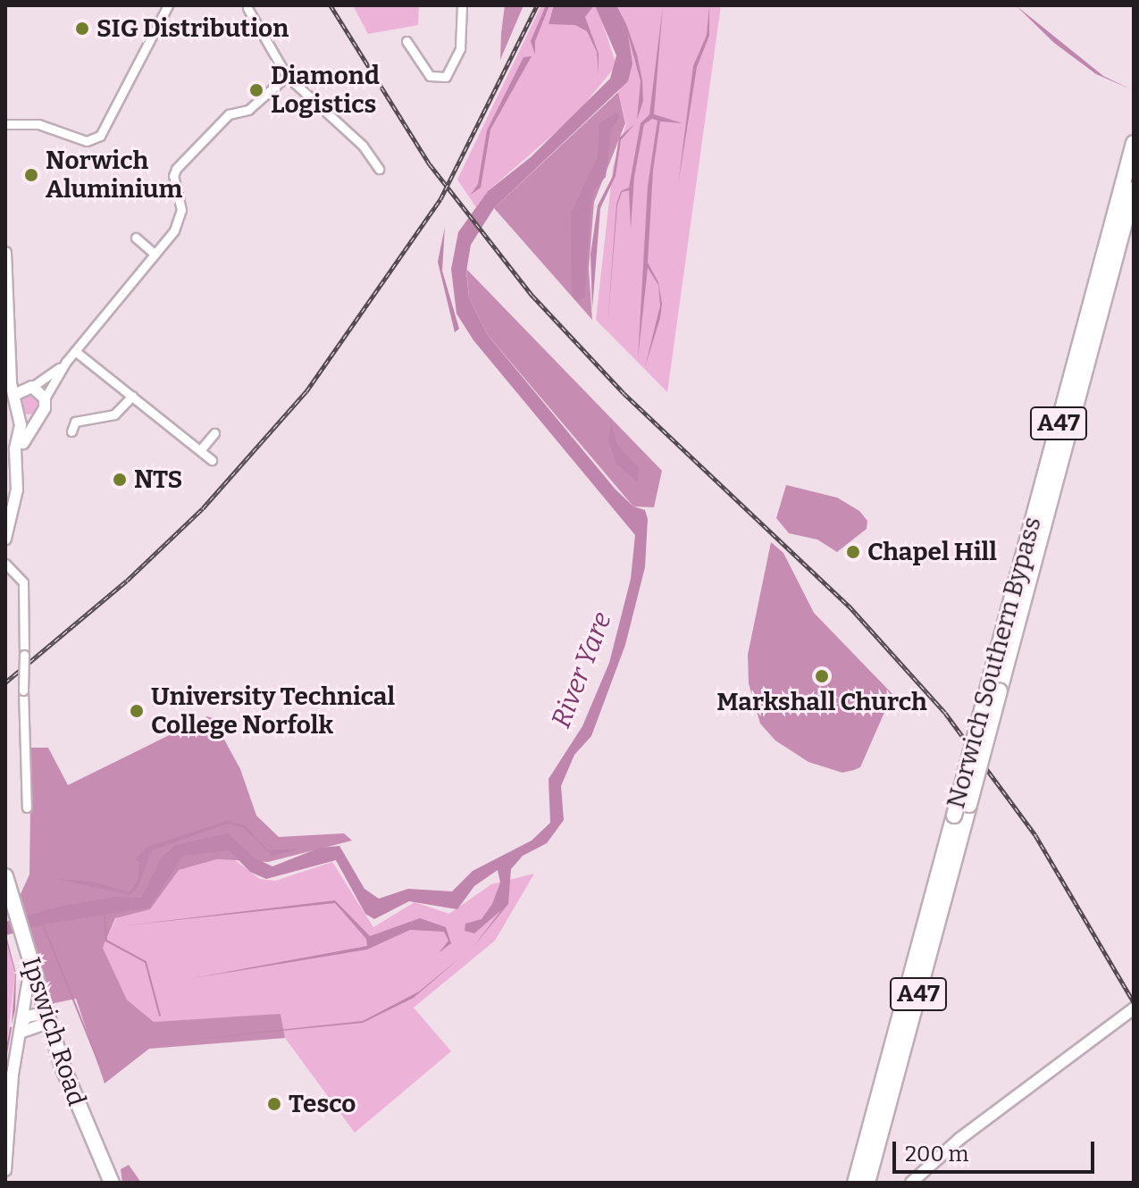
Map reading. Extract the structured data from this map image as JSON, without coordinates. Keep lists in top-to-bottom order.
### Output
{
  "streets": {
    "highway": ["A47", "Norwich Southern Bypass", "Ipswich Road"]
  },
  "water": ["River Yare"],
  "places": [
    "SIG Distribution",
    "Diamond Logistics",
    "Norwich Aluminium",
    "NTS",
    "Chapel Hill",
    "Markshall Church",
    "University Technical College Norfolk",
    "Tesco"
  ],
  "scale_bar": "200 m"
}
